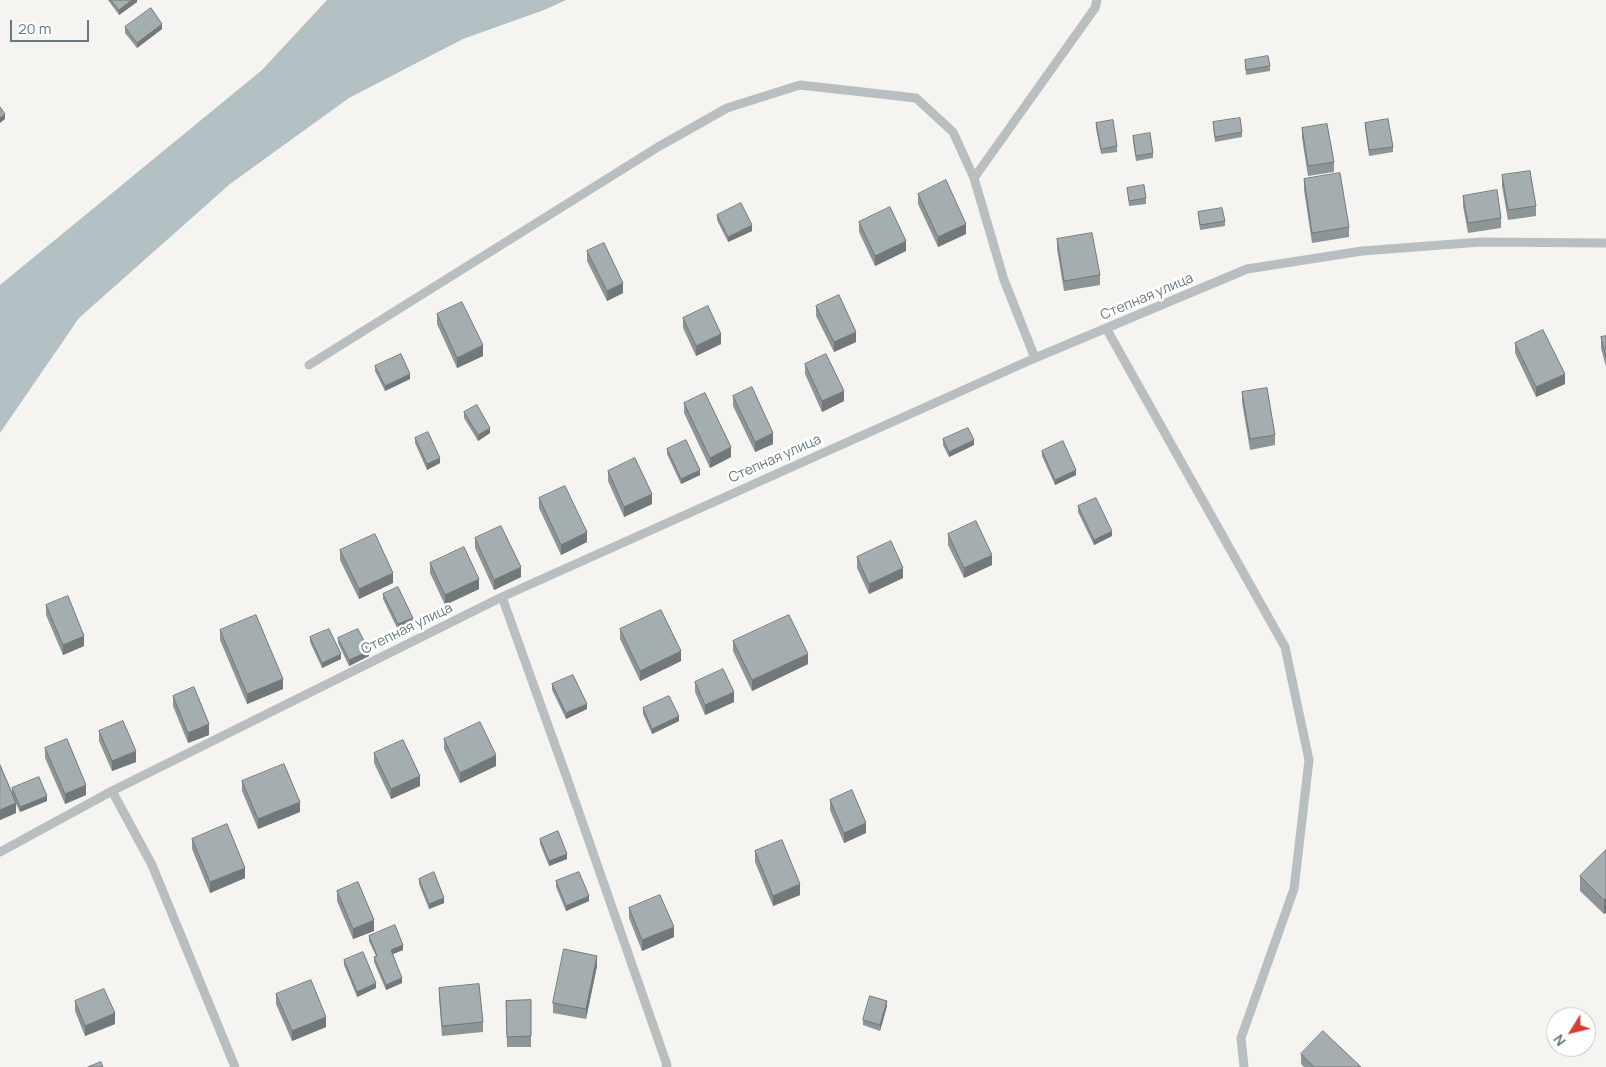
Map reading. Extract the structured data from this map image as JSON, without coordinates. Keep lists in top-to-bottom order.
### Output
{
  "streets": {
    "street": ["Степная улица"]
  },
  "scale_bar": "20 m",
  "north": "bottom left"
}
